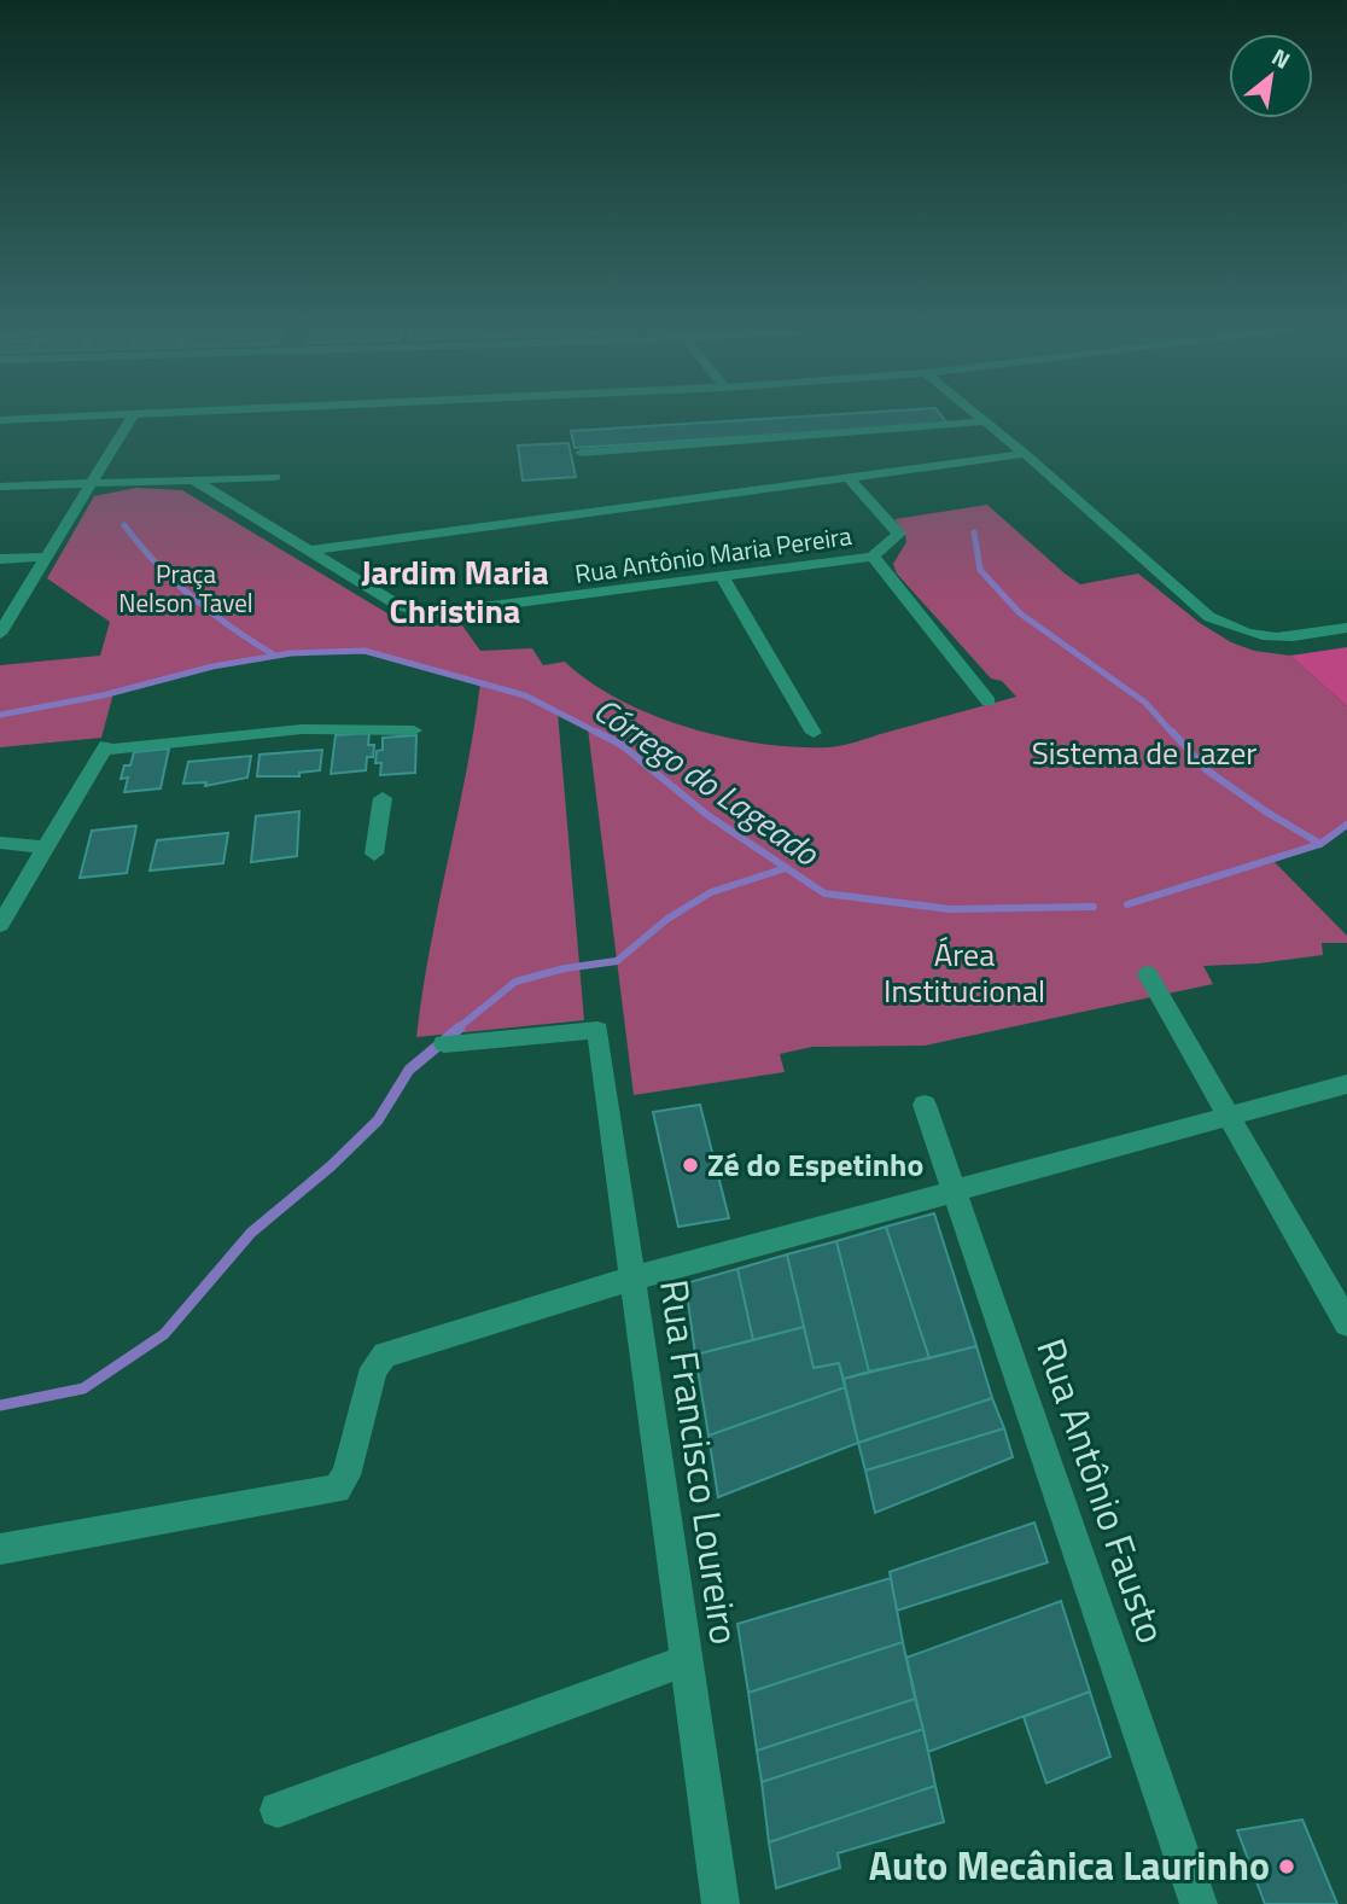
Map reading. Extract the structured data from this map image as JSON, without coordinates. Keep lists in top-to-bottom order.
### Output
{
  "streets": {
    "street": ["Rua Antônio Maria Pereira", "Rua Francisco Loureiro", "Rua Antônio Fausto"]
  },
  "districts": ["Jardim Maria Christina"],
  "water": ["Córrego do Lageado"],
  "parks": ["Praça Nelson Tavel", "Sistema de Lazer", "Área Institucional"],
  "places": ["Zé do Espetinho", "Auto Mecânica Laurinho"],
  "north": "top right"
}
